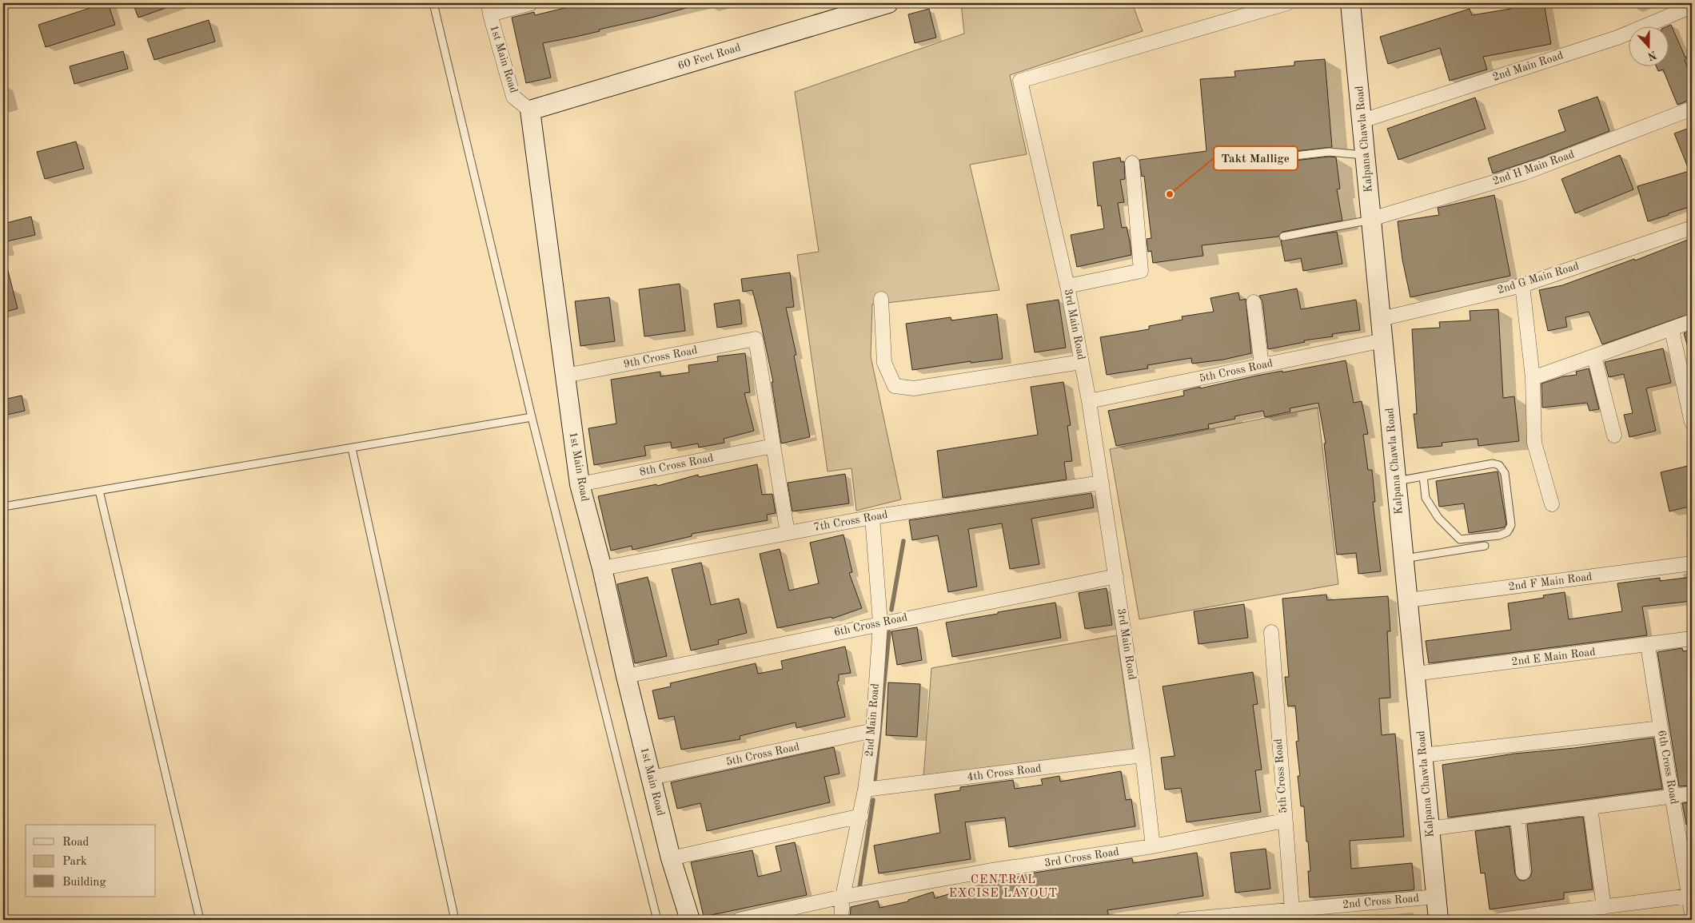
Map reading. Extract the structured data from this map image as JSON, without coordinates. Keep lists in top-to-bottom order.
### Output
{
  "streets": {
    "street": [
      "60 Feet Road",
      "1st Main Road",
      "2nd Main Road",
      "Kalpana Chawla Road",
      "2nd H Main Road",
      "2nd G Main Road",
      "3rd Main Road",
      "9th Cross Road",
      "5th Cross Road",
      "8th Cross Road",
      "7th Cross Road",
      "2nd F Main Road",
      "6th Cross Road",
      "2nd E Main Road",
      "4th Cross Road",
      "3rd Cross Road",
      "2nd Cross Road"
    ]
  },
  "crossings": [
    ["60 Feet Road", "1st Main Road"],
    ["1st Main Road", "9th Cross Road"],
    ["1st Main Road", "5th Cross Road"],
    ["1st Main Road", "8th Cross Road"],
    ["1st Main Road", "7th Cross Road"],
    ["1st Main Road", "6th Cross Road"],
    ["2nd Main Road", "Kalpana Chawla Road"],
    ["2nd Main Road", "5th Cross Road"],
    ["2nd Main Road", "7th Cross Road"],
    ["2nd Main Road", "6th Cross Road"],
    ["2nd Main Road", "4th Cross Road"],
    ["2nd Main Road", "3rd Cross Road"],
    ["Kalpana Chawla Road", "2nd H Main Road"],
    ["Kalpana Chawla Road", "2nd G Main Road"],
    ["Kalpana Chawla Road", "5th Cross Road"],
    ["Kalpana Chawla Road", "2nd F Main Road"],
    ["Kalpana Chawla Road", "2nd E Main Road"],
    ["Kalpana Chawla Road", "2nd Cross Road"],
    ["3rd Main Road", "5th Cross Road"],
    ["3rd Main Road", "7th Cross Road"],
    ["3rd Main Road", "6th Cross Road"],
    ["3rd Main Road", "4th Cross Road"],
    ["3rd Main Road", "3rd Cross Road"],
    ["9th Cross Road", "8th Cross Road"],
    ["5th Cross Road", "3rd Cross Road"],
    ["5th Cross Road", "2nd Cross Road"],
    ["6th Cross Road", "2nd E Main Road"]
  ],
  "districts": ["CENTRAL EXCISE LAYOUT"],
  "places": ["Takt Mallige"],
  "legend": ["Road", "Park", "Building"],
  "north": "bottom"
}
